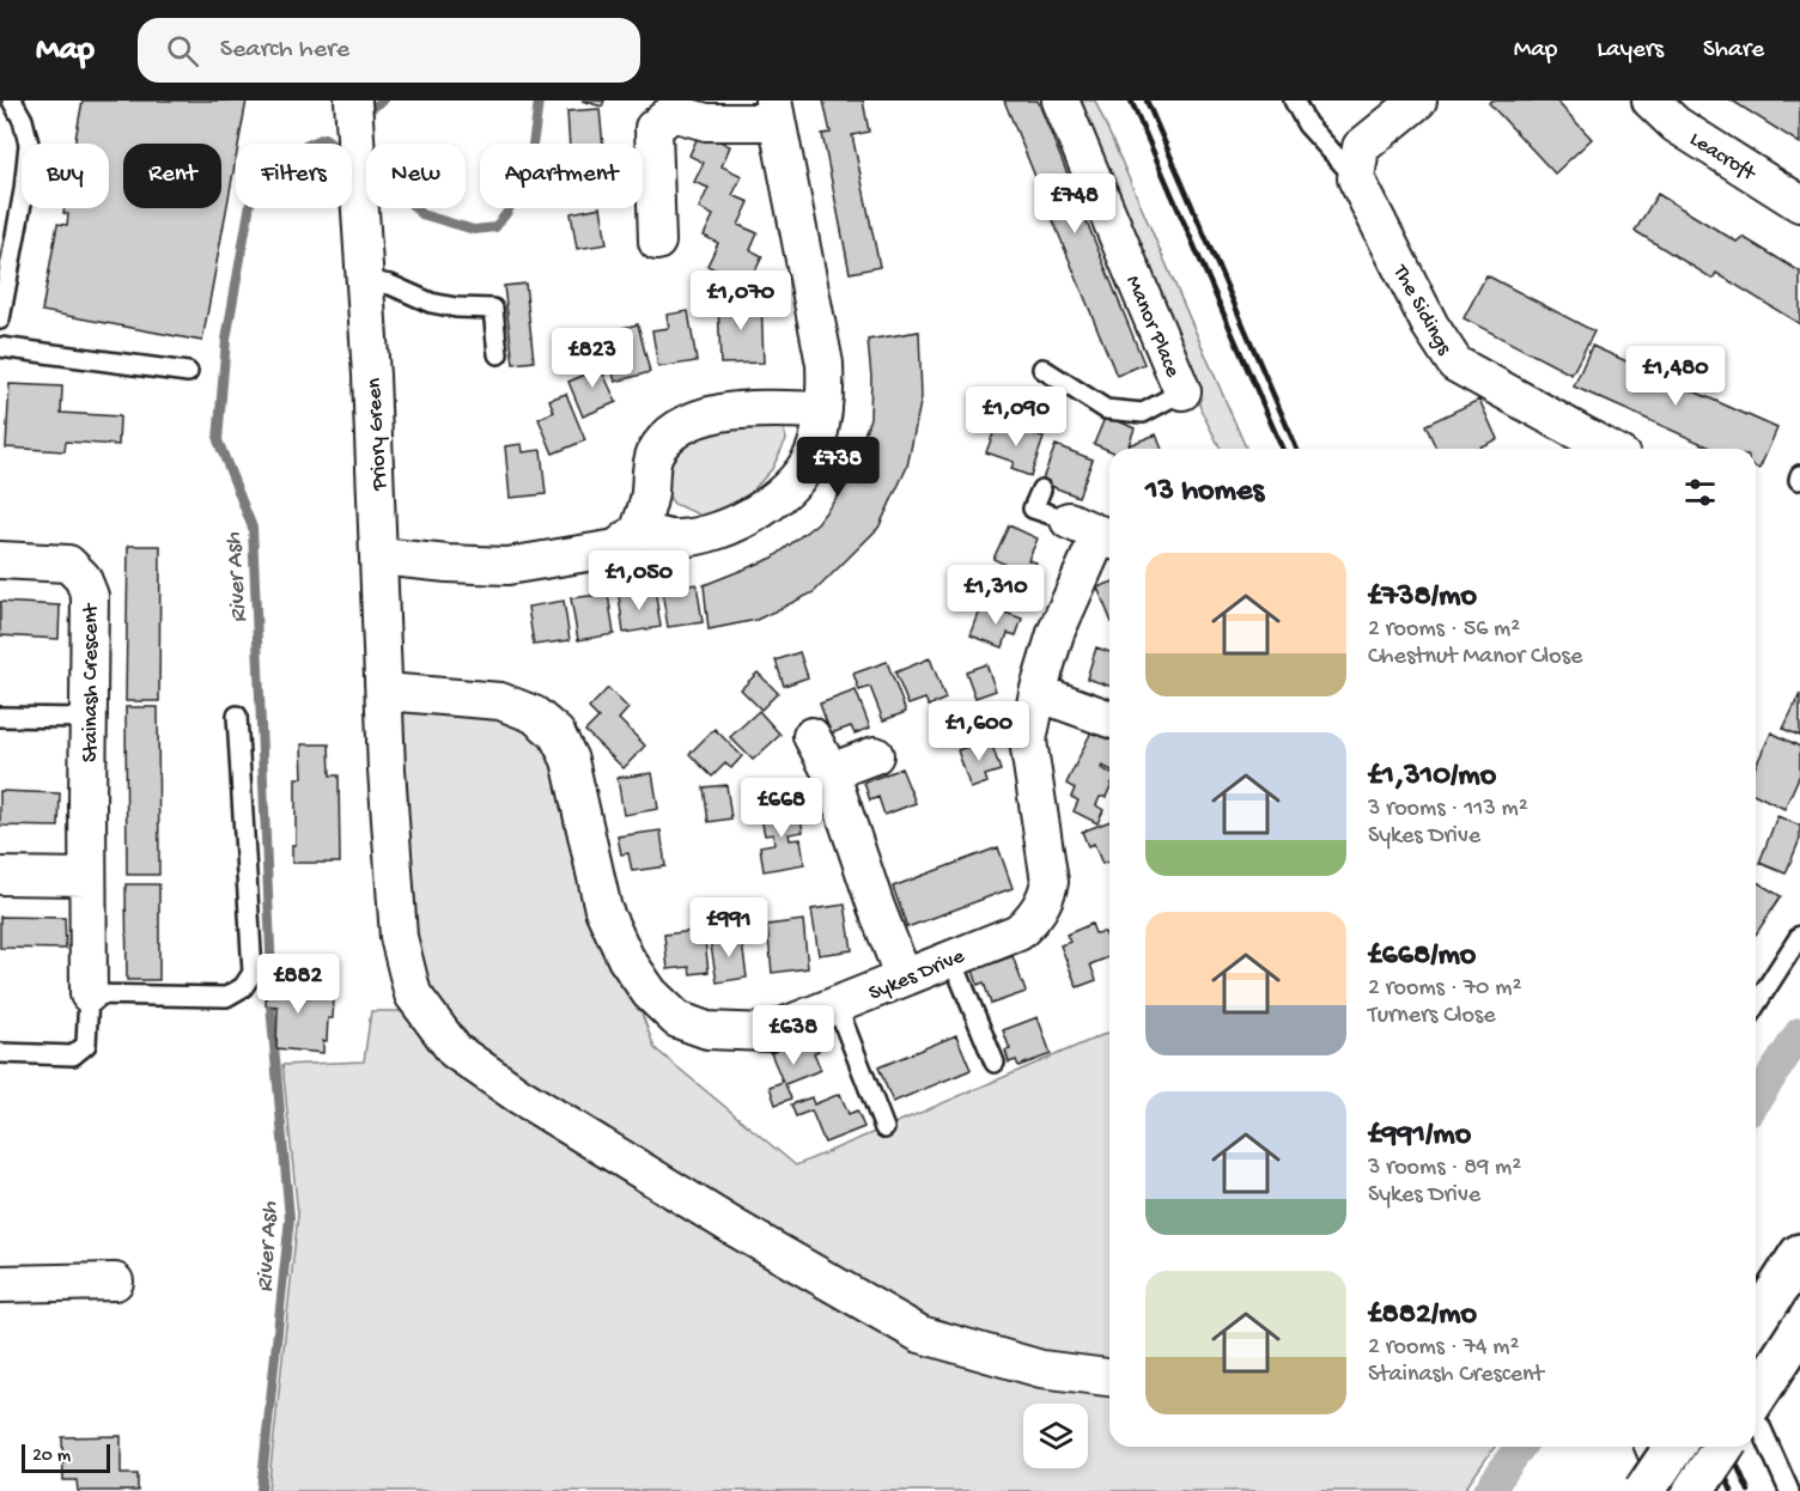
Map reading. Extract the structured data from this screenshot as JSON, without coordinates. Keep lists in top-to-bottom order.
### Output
{
  "streets": {
    "street": [
      "Leacroft",
      "The Sidings",
      "Manor Place",
      "Priory Green",
      "Stainash Crescent",
      "Sykes Drive"
    ]
  },
  "crossings": [
    ["Priory Green", "Sykes Drive"]
  ],
  "water": ["River Ash"],
  "scale_bar": "20 m",
  "page": {
    "header": "Map",
    "search": "Search here",
    "nav": ["Map", "Layers", "Share"],
    "chip": [
      "Buy",
      "Rent",
      "Filters",
      "New",
      "Apartment"
    ],
    "price": [
      "£748",
      "£1,070",
      "£823",
      "£1,480",
      "£1,090",
      "£738",
      "£1,050",
      "£1,310",
      "£1,600",
      "£668",
      "£991",
      "£882",
      "£638"
    ],
    "heading": "13 homes",
    "list": [
      {
        "name": "£738/mo",
        "note": "2 rooms · 56 m² · Chestnut Manor Close"
      },
      {
        "name": "£1,310/mo",
        "note": "3 rooms · 113 m² · Sykes Drive"
      },
      {
        "name": "£668/mo",
        "note": "2 rooms · 70 m² · Turners Close"
      },
      {
        "name": "£991/mo",
        "note": "3 rooms · 89 m² · Sykes Drive"
      },
      {
        "name": "£882/mo",
        "note": "2 rooms · 74 m² · Stainash Crescent"
      }
    ],
    "scale": "20 m"
  }
}
